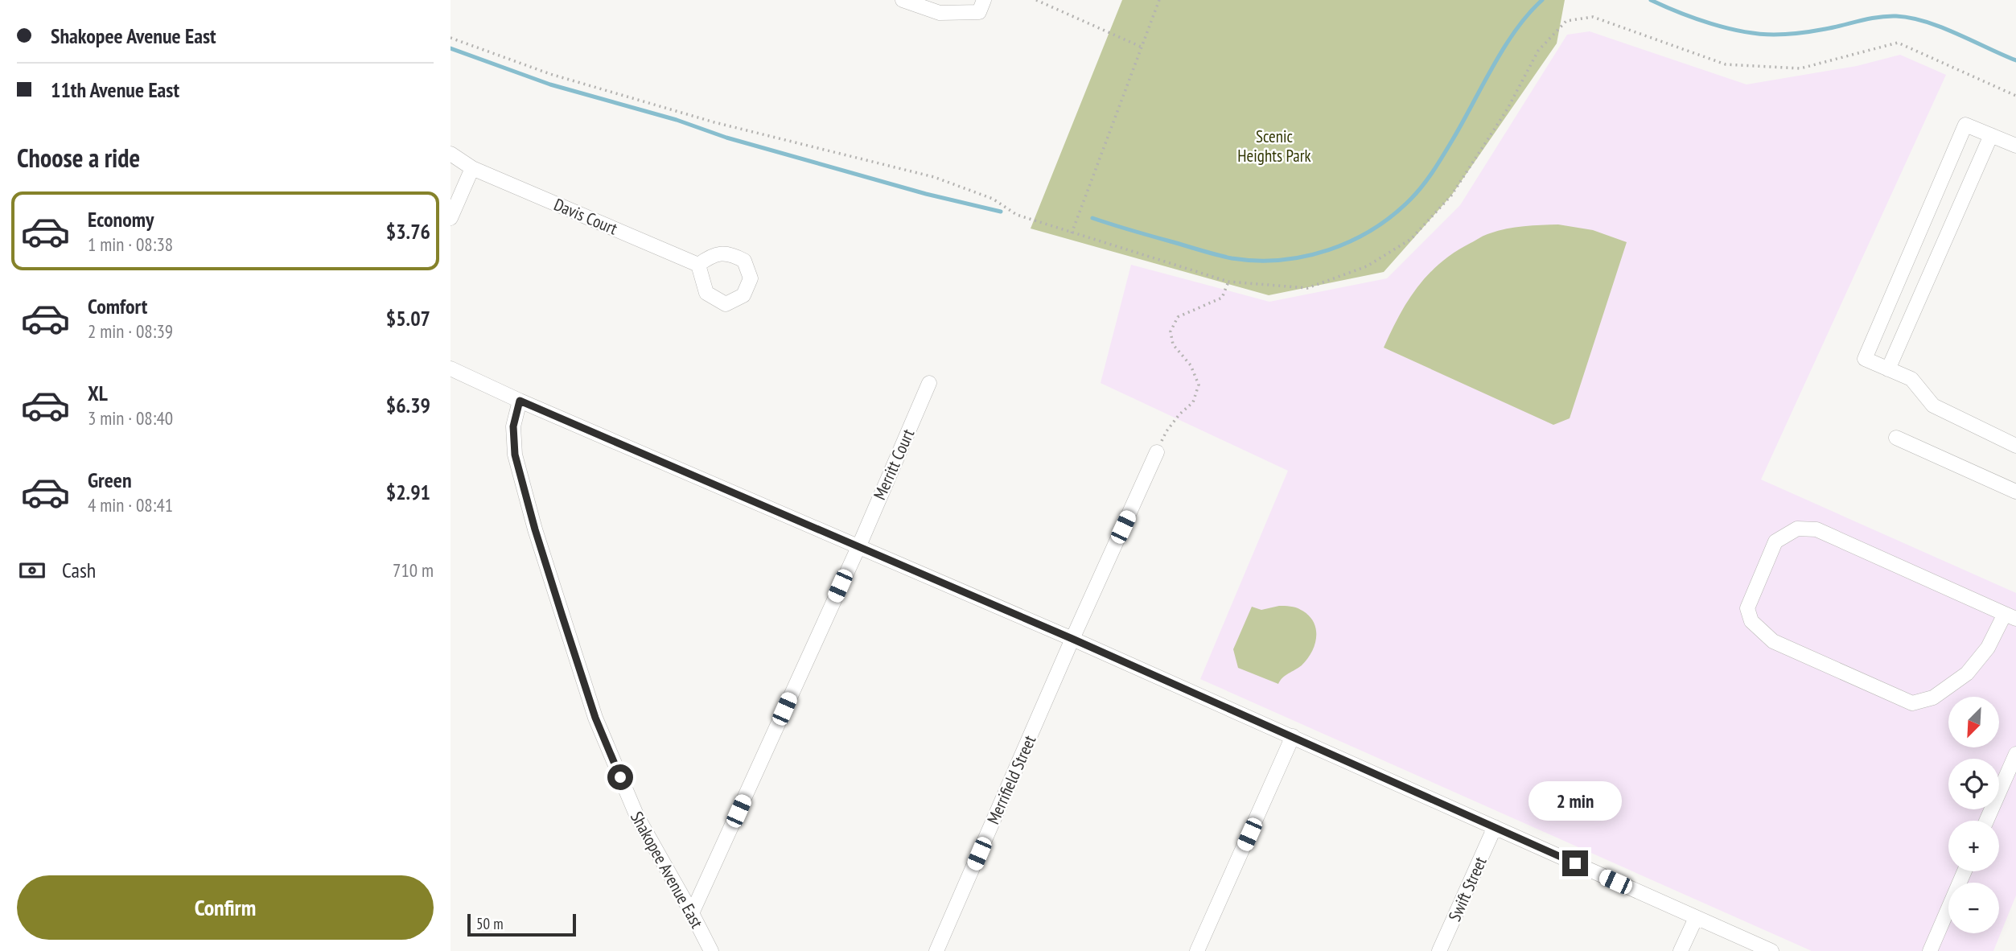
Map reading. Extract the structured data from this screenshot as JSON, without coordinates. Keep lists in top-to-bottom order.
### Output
{
  "streets": {
    "street": [
      "Davis Court",
      "Merritt Court",
      "Merrifield Street",
      "Shakopee Avenue East",
      "Swift Street"
    ]
  },
  "crossings": [
    ["Merritt Court", "Shakopee Avenue East"]
  ],
  "parks": ["Scenic Heights Park"],
  "scale_bar": "50 m",
  "north": "bottom left",
  "page": {
    "banner": ["Shakopee Avenue East", "11th Avenue East"],
    "heading": "Choose a ride",
    "list": [
      {
        "name": "Economy",
        "note": "1 min · 08:38",
        "value": "$3.76"
      },
      {
        "name": "Comfort",
        "note": "2 min · 08:39",
        "value": "$5.07"
      },
      {
        "name": "XL",
        "note": "3 min · 08:40",
        "value": "$6.39"
      },
      {
        "name": "Green",
        "note": "4 min · 08:41",
        "value": "$2.91"
      }
    ],
    "pay": ["Cash", "710 m"],
    "map_buttons": ["+", "−"],
    "bubble": "2 min",
    "buttons": "Confirm",
    "scale": "50 m"
  }
}
